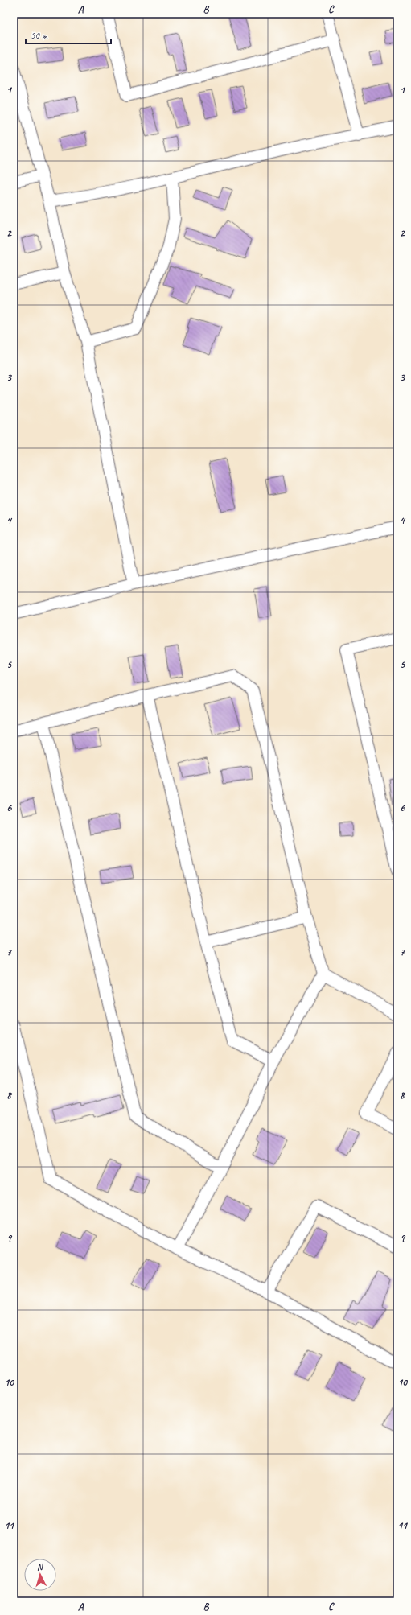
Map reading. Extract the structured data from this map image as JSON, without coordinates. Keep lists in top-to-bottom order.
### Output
{
  "scale_bar": "50 m",
  "north": "top",
  "grid": {
    "columns": ["A", "B", "C"],
    "rows": [
      "1",
      "2",
      "3",
      "4",
      "5",
      "6",
      "7",
      "8",
      "9",
      "10",
      "11"
    ]
  }
}
